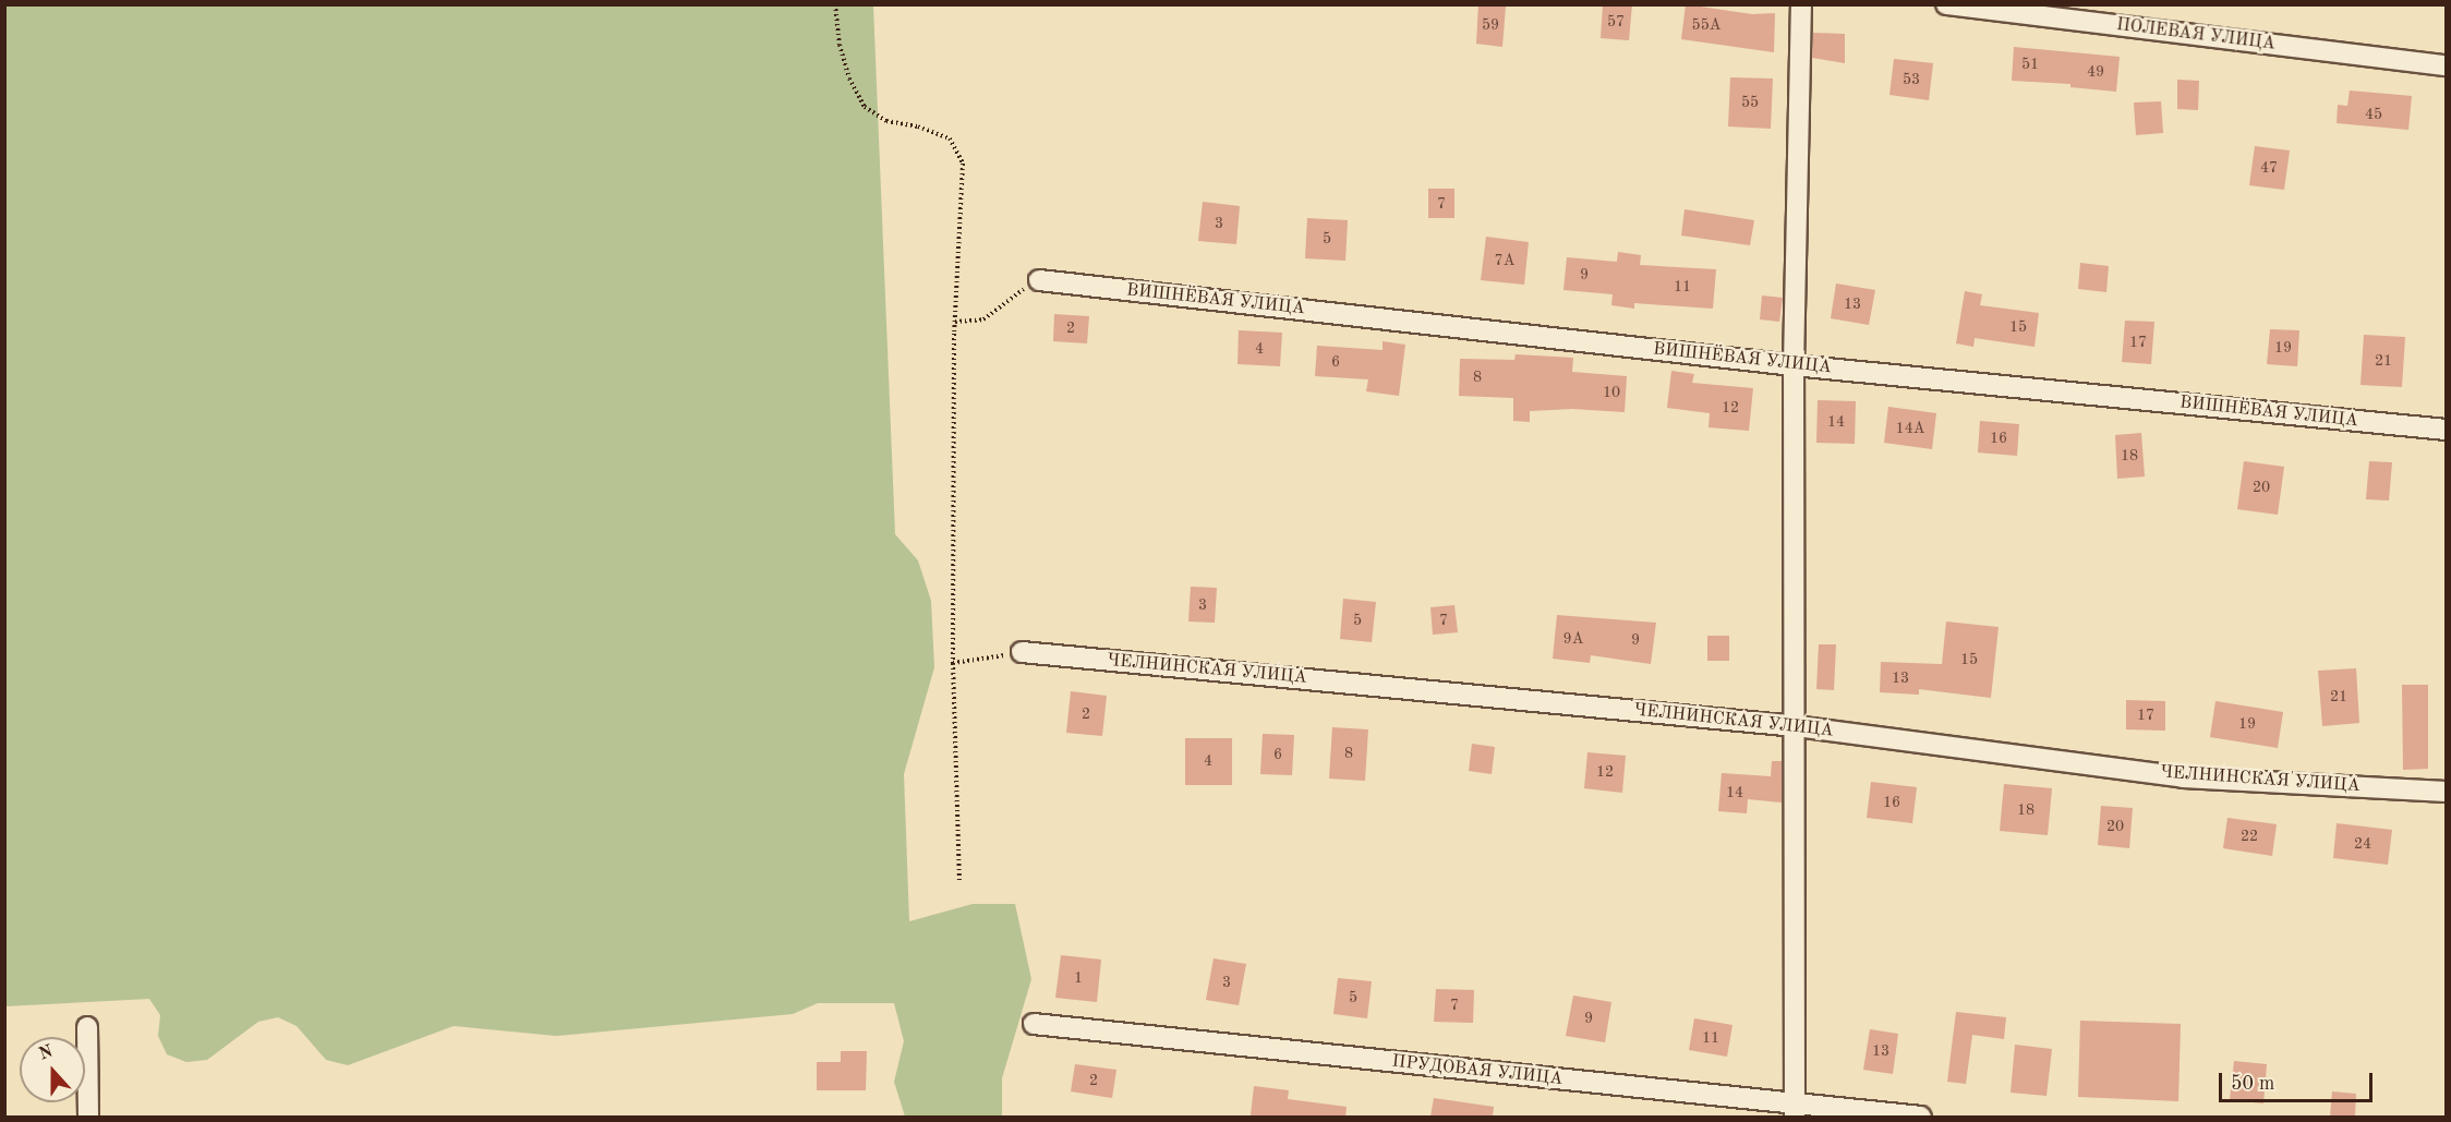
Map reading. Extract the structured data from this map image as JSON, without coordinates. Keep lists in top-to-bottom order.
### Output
{
  "streets": {
    "street": [
      "ПОЛЕВАЯ УЛИЦА",
      "ВИШНЁВАЯ УЛИЦА",
      "ЧЕЛНИНСКАЯ УЛИЦА",
      "ПРУДОВАЯ УЛИЦА"
    ]
  },
  "house_numbers": [
    "57",
    "59",
    "55А",
    "51",
    "49",
    "53",
    "55",
    "45",
    "47",
    "7",
    "3",
    "5",
    "7А",
    "9",
    "11",
    "13",
    "15",
    "2",
    "17",
    "19",
    "4",
    "21",
    "6",
    "8",
    "10",
    "12",
    "14",
    "14А",
    "16",
    "18",
    "20",
    "3",
    "5",
    "7",
    "9А",
    "9",
    "15",
    "13",
    "21",
    "2",
    "17",
    "19",
    "8",
    "6",
    "4",
    "12",
    "14",
    "16",
    "18",
    "20",
    "22",
    "24",
    "1",
    "3",
    "5",
    "7",
    "9",
    "11",
    "13",
    "2"
  ],
  "scale_bar": "50 m",
  "north": "top"
}
